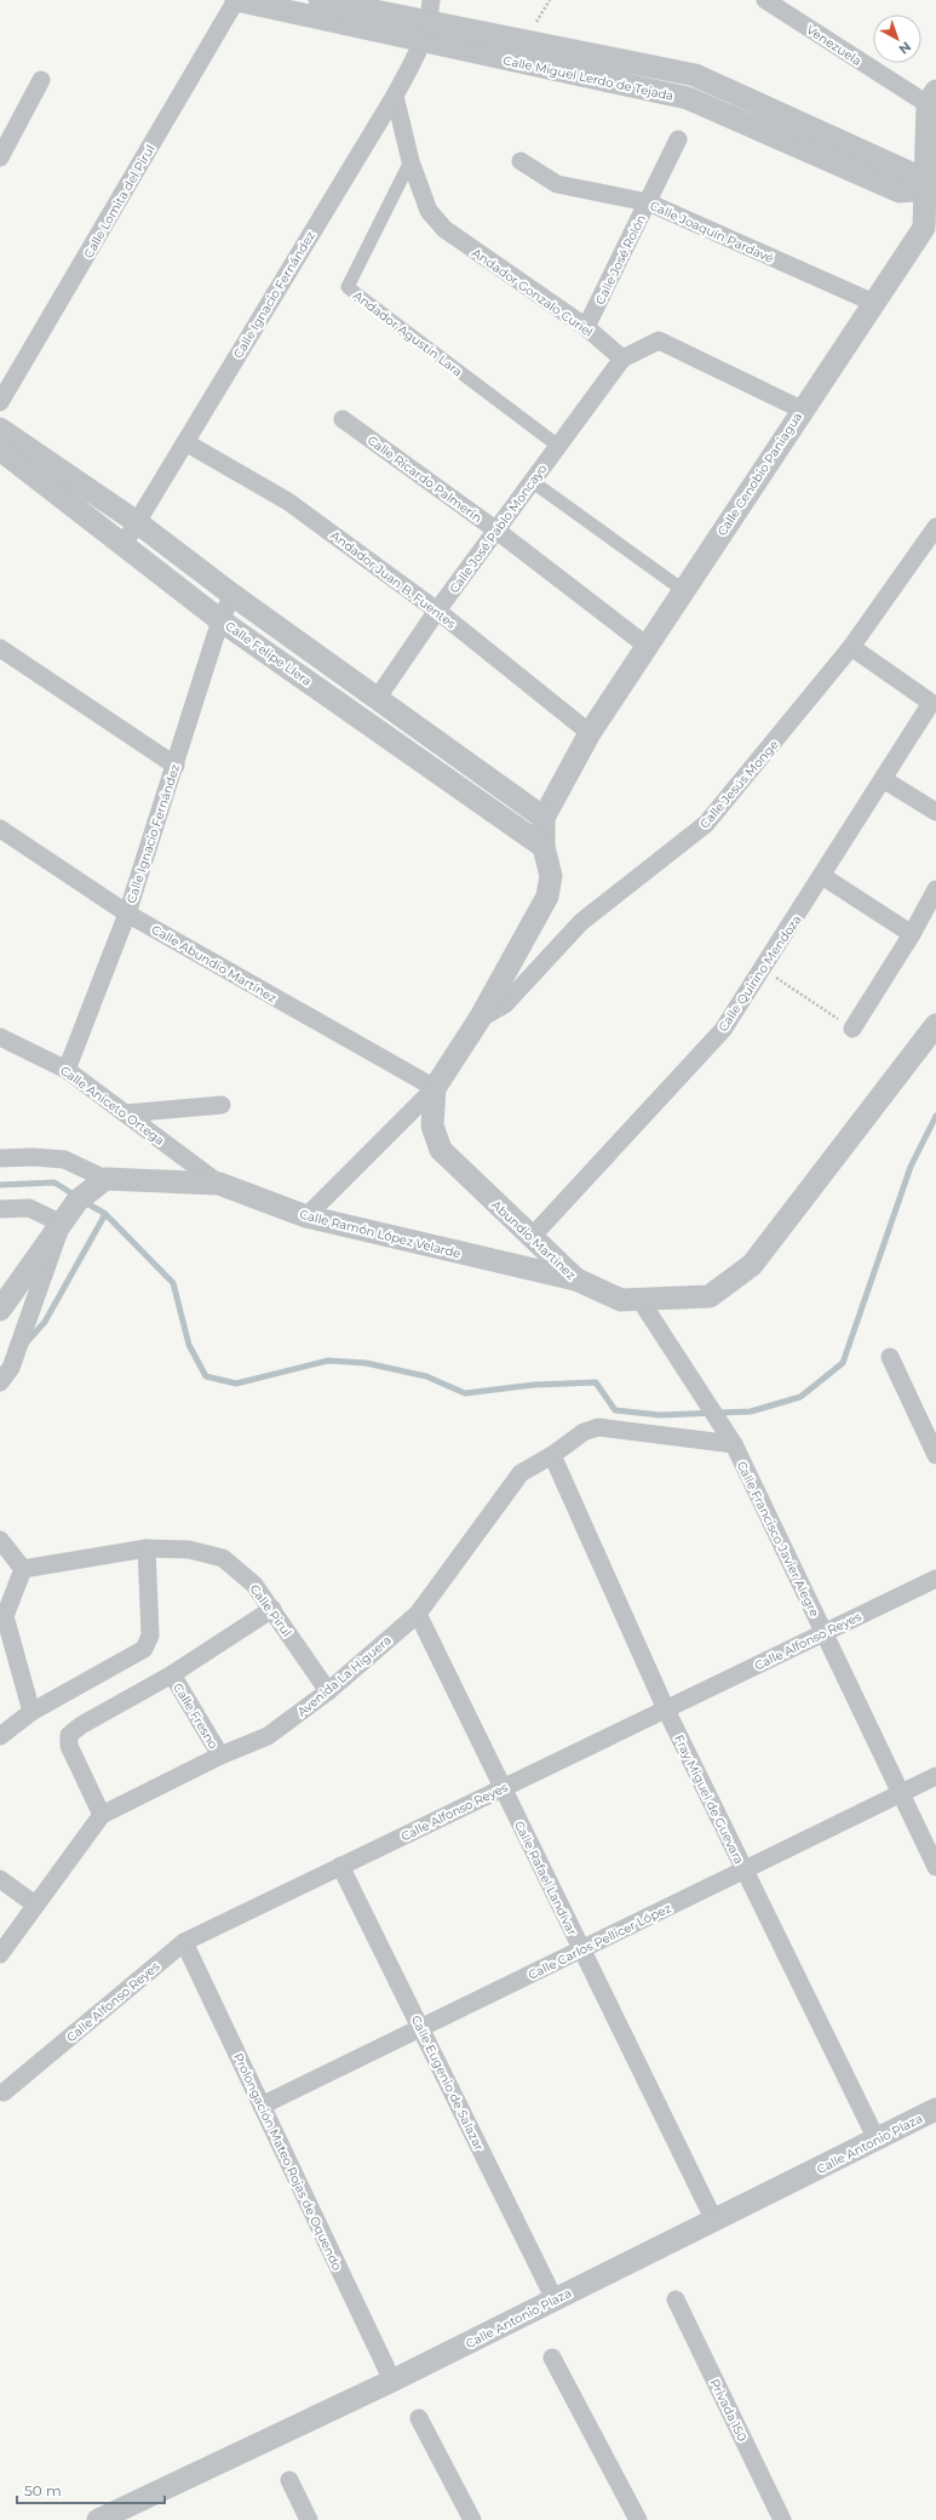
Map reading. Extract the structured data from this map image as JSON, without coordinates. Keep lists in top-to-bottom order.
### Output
{
  "streets": {
    "street": [
      "Venezuela",
      "Calle Miguel Lerdo de Tejada",
      "Calle Lomita del Pirul",
      "Calle Joaquín Pardavé",
      "Calle José Rolón",
      "Andador Gonzalo Curiel",
      "Calle Ignacio Fernández",
      "Andador Agustín Lara",
      "Calle Cenobio Paniagua",
      "Calle Ricardo Palmerín",
      "Calle José Pablo Moncayo",
      "Andador Juan B. Fuentes",
      "Calle Felipe Llera",
      "Calle Jesús Monge",
      "Calle Abundio Martínez",
      "Calle Quirino Mendoza",
      "Calle Aniceto Ortega",
      "Calle Ramón López Velarde",
      "Abundio Martínez",
      "Calle Francisco Javier Alegre",
      "Calle Pirul",
      "Calle Alfonso Reyes",
      "Avenida La Higuera",
      "Calle Fresno",
      "Fray Miguel de Guevara",
      "Calle Rafael Landívar",
      "Calle Carlos Pellicer López",
      "Calle Eugenio de Salazar",
      "Calle Antonio Plaza",
      "Prolongación Mateo Rojas de Oquendo",
      "Privada 150"
    ]
  },
  "crossings": [
    ["Venezuela", "Calle Cenobio Paniagua"],
    ["Calle Miguel Lerdo de Tejada", "Calle Lomita del Pirul"],
    ["Calle Miguel Lerdo de Tejada", "Calle Ignacio Fernández"],
    ["Calle Miguel Lerdo de Tejada", "Calle Cenobio Paniagua"],
    ["Calle Joaquín Pardavé", "Calle José Rolón"],
    ["Calle Joaquín Pardavé", "Calle Cenobio Paniagua"],
    ["Calle José Rolón", "Andador Gonzalo Curiel"],
    ["Andador Gonzalo Curiel", "Calle Ignacio Fernández"],
    ["Andador Gonzalo Curiel", "Andador Agustín Lara"],
    ["Andador Gonzalo Curiel", "Calle José Pablo Moncayo"],
    ["Calle Ignacio Fernández", "Andador Juan B. Fuentes"],
    ["Calle Ignacio Fernández", "Calle Felipe Llera"],
    ["Calle Ignacio Fernández", "Calle Abundio Martínez"],
    ["Calle Ignacio Fernández", "Calle Aniceto Ortega"],
    ["Andador Agustín Lara", "Calle José Pablo Moncayo"],
    ["Calle Cenobio Paniagua", "Calle Ricardo Palmerín"],
    ["Calle Cenobio Paniagua", "Andador Juan B. Fuentes"],
    ["Calle Cenobio Paniagua", "Calle Felipe Llera"],
    ["Calle Cenobio Paniagua", "Abundio Martínez"],
    ["Calle Ricardo Palmerín", "Calle José Pablo Moncayo"],
    ["Calle José Pablo Moncayo", "Andador Juan B. Fuentes"],
    ["Calle José Pablo Moncayo", "Calle Felipe Llera"],
    ["Calle Felipe Llera", "Abundio Martínez"],
    ["Calle Jesús Monge", "Calle Quirino Mendoza"],
    ["Calle Jesús Monge", "Abundio Martínez"],
    ["Calle Abundio Martínez", "Abundio Martínez"],
    ["Calle Quirino Mendoza", "Abundio Martínez"],
    ["Calle Aniceto Ortega", "Calle Ramón López Velarde"],
    ["Calle Ramón López Velarde", "Abundio Martínez"],
    ["Abundio Martínez", "Calle Francisco Javier Alegre"],
    ["Calle Francisco Javier Alegre", "Calle Alfonso Reyes"],
    ["Calle Francisco Javier Alegre", "Avenida La Higuera"],
    ["Calle Francisco Javier Alegre", "Calle Carlos Pellicer López"],
    ["Calle Pirul", "Avenida La Higuera"],
    ["Calle Alfonso Reyes", "Fray Miguel de Guevara"],
    ["Calle Alfonso Reyes", "Calle Rafael Landívar"],
    ["Calle Alfonso Reyes", "Calle Eugenio de Salazar"],
    ["Calle Alfonso Reyes", "Prolongación Mateo Rojas de Oquendo"],
    ["Avenida La Higuera", "Calle Fresno"],
    ["Avenida La Higuera", "Fray Miguel de Guevara"],
    ["Avenida La Higuera", "Calle Rafael Landívar"],
    ["Fray Miguel de Guevara", "Calle Carlos Pellicer López"],
    ["Fray Miguel de Guevara", "Calle Antonio Plaza"],
    ["Calle Rafael Landívar", "Calle Carlos Pellicer López"],
    ["Calle Rafael Landívar", "Calle Antonio Plaza"],
    ["Calle Carlos Pellicer López", "Calle Eugenio de Salazar"],
    ["Calle Carlos Pellicer López", "Prolongación Mateo Rojas de Oquendo"],
    ["Calle Eugenio de Salazar", "Calle Antonio Plaza"],
    ["Calle Antonio Plaza", "Prolongación Mateo Rojas de Oquendo"]
  ],
  "scale_bar": "50 m",
  "north": "bottom right"
}
